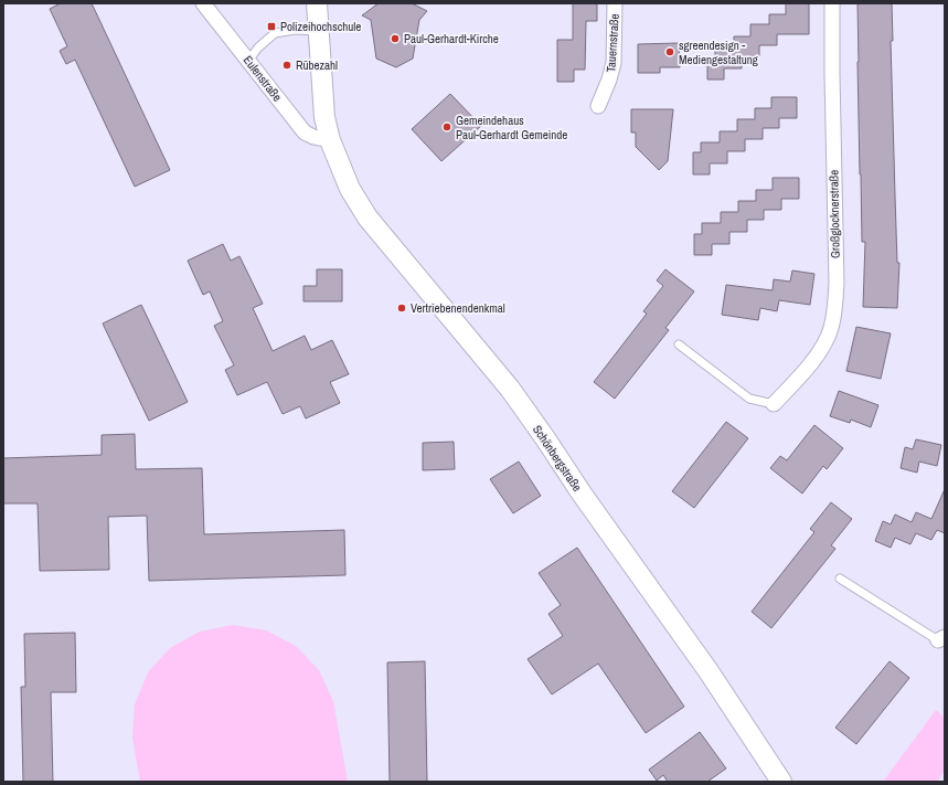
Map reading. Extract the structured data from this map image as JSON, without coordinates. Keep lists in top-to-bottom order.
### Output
{
  "streets": {
    "street": [
      "Tauernstraße",
      "Eulenstraße",
      "Großglocknerstraße",
      "Schönbergstraße"
    ]
  },
  "crossings": [
    ["Eulenstraße", "Schönbergstraße"]
  ],
  "places": {
    "transit": ["Polizeihochschule"],
    "other": [
      "Paul-Gerhardt-Kirche",
      "sgreendesign - Mediengestaltung",
      "Rübezahl",
      "Gemeindehaus Paul-Gerhardt Gemeinde",
      "Vertriebenendenkmal"
    ]
  }
}
